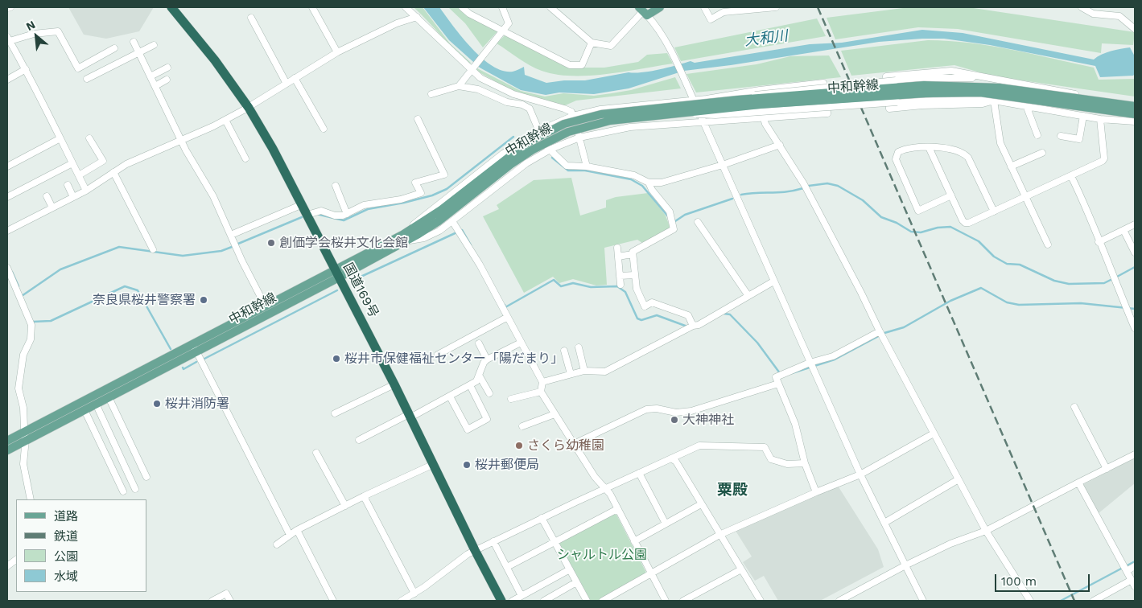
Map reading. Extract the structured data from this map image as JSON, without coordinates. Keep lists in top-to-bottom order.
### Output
{
  "streets": {
    "highway": ["国道169号"],
    "main road": ["中和幹線"]
  },
  "crossings": [
    ["中和幹線", "国道169号"]
  ],
  "districts": ["粟殿"],
  "water": ["大和川"],
  "parks": ["シャルトル公園"],
  "places": [
    "創価学会桜井文化会館",
    "奈良県桜井警察署",
    "桜井市保健福祉センター「陽だまり」",
    "桜井消防署",
    "大神神社",
    "さくら幼稚園",
    "桜井郵便局"
  ],
  "legend": [
    "道路",
    "鉄道",
    "公園",
    "水域"
  ],
  "scale_bar": "100 m",
  "north": "top left"
}
